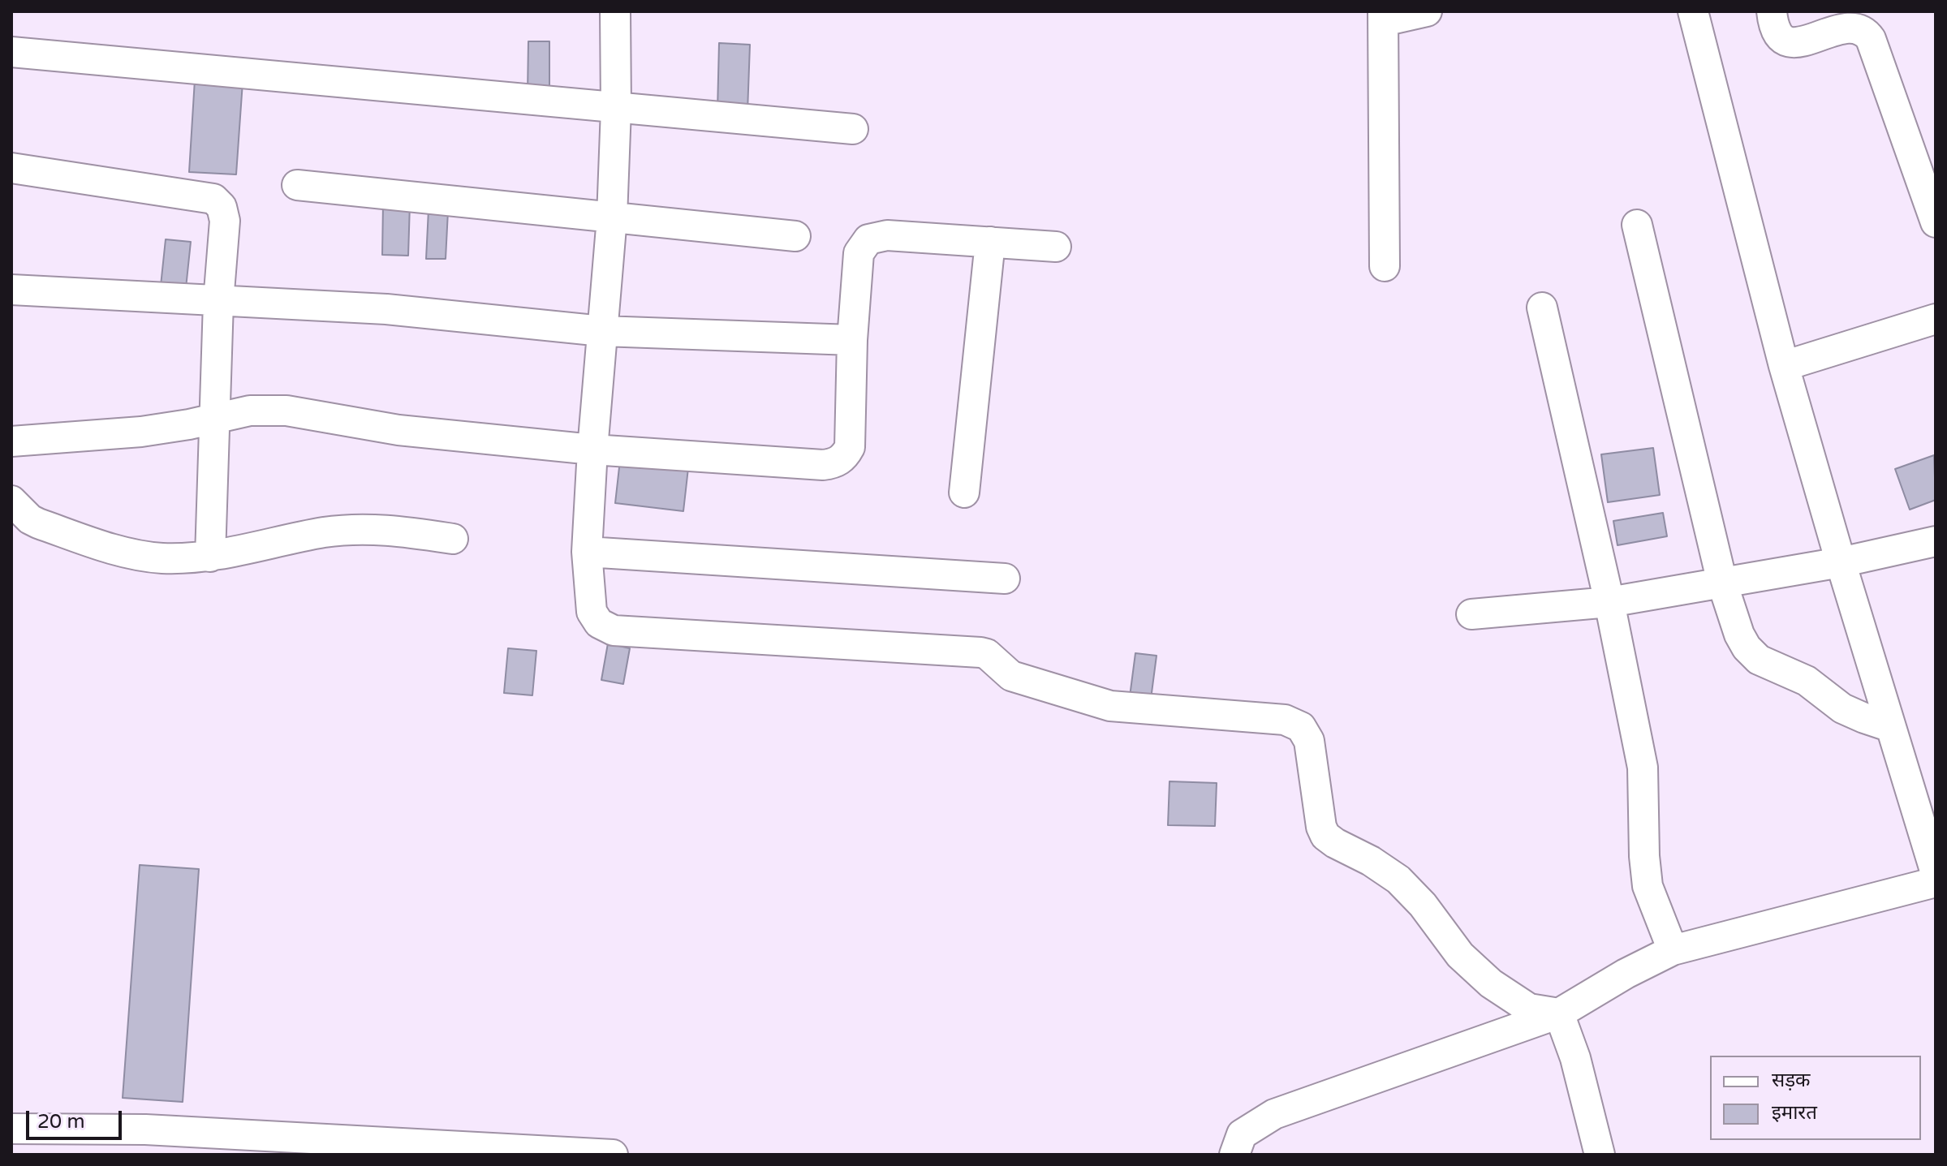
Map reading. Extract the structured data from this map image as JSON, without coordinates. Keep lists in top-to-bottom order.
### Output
{
  "legend": ["सड़क", "इमारत"],
  "scale_bar": "20 m"
}
